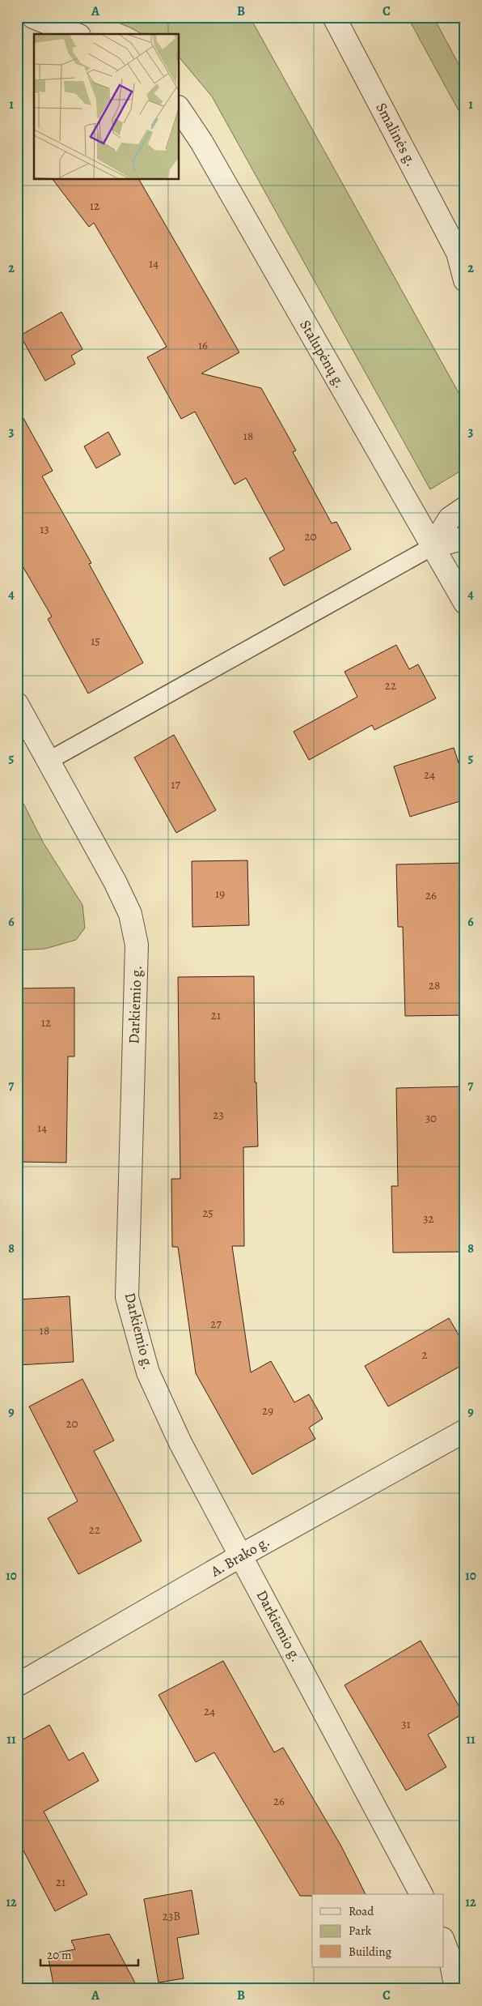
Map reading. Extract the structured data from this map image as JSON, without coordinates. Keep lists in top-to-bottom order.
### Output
{
  "streets": {
    "street": [
      "Smalinės g.",
      "Stalupėnų g.",
      "Darkiemio g.",
      "A. Brako g."
    ]
  },
  "crossings": [
    ["Darkiemio g.", "A. Brako g."]
  ],
  "house_numbers": [
    "12",
    "14",
    "16",
    "18",
    "13",
    "20",
    "15",
    "22",
    "24",
    "17",
    "19",
    "26",
    "28",
    "21",
    "12",
    "23",
    "30",
    "14",
    "25",
    "32",
    "27",
    "18",
    "2",
    "29",
    "20",
    "22",
    "24",
    "31",
    "26",
    "21",
    "23B"
  ],
  "legend": ["Road", "Park", "Building"],
  "scale_bar": "20 m",
  "grid": {
    "columns": ["A", "B", "C"],
    "rows": [
      "1",
      "2",
      "3",
      "4",
      "5",
      "6",
      "7",
      "8",
      "9",
      "10",
      "11",
      "12"
    ]
  }
}
